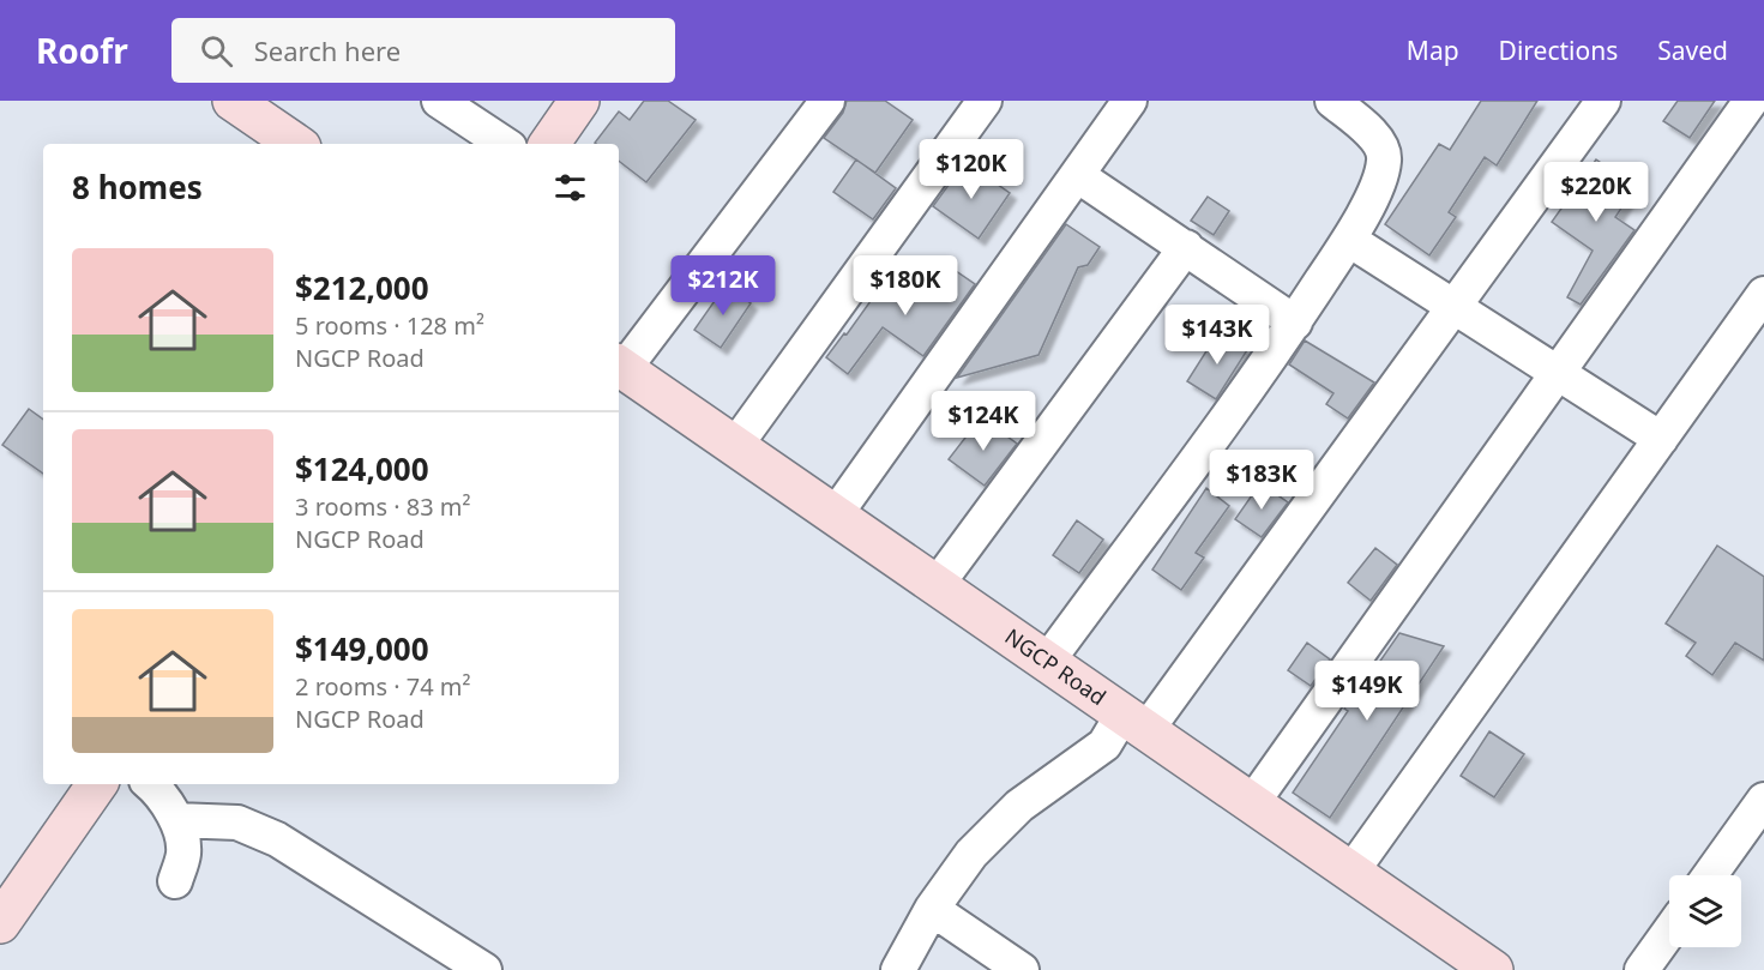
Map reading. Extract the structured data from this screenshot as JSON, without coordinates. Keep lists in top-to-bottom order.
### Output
{
  "streets": {
    "main road": ["NGCP Road"]
  },
  "page": {
    "header": "Roofr",
    "search": "Search here",
    "nav": ["Map", "Directions", "Saved"],
    "price": [
      "$120K",
      "$220K",
      "$212K",
      "$180K",
      "$143K",
      "$124K",
      "$183K",
      "$149K"
    ],
    "heading": "8 homes",
    "list": [
      {
        "name": "$212,000",
        "note": "5 rooms · 128 m² · NGCP Road"
      },
      {
        "name": "$124,000",
        "note": "3 rooms · 83 m² · NGCP Road"
      },
      {
        "name": "$149,000",
        "note": "2 rooms · 74 m² · NGCP Road"
      }
    ]
  }
}
